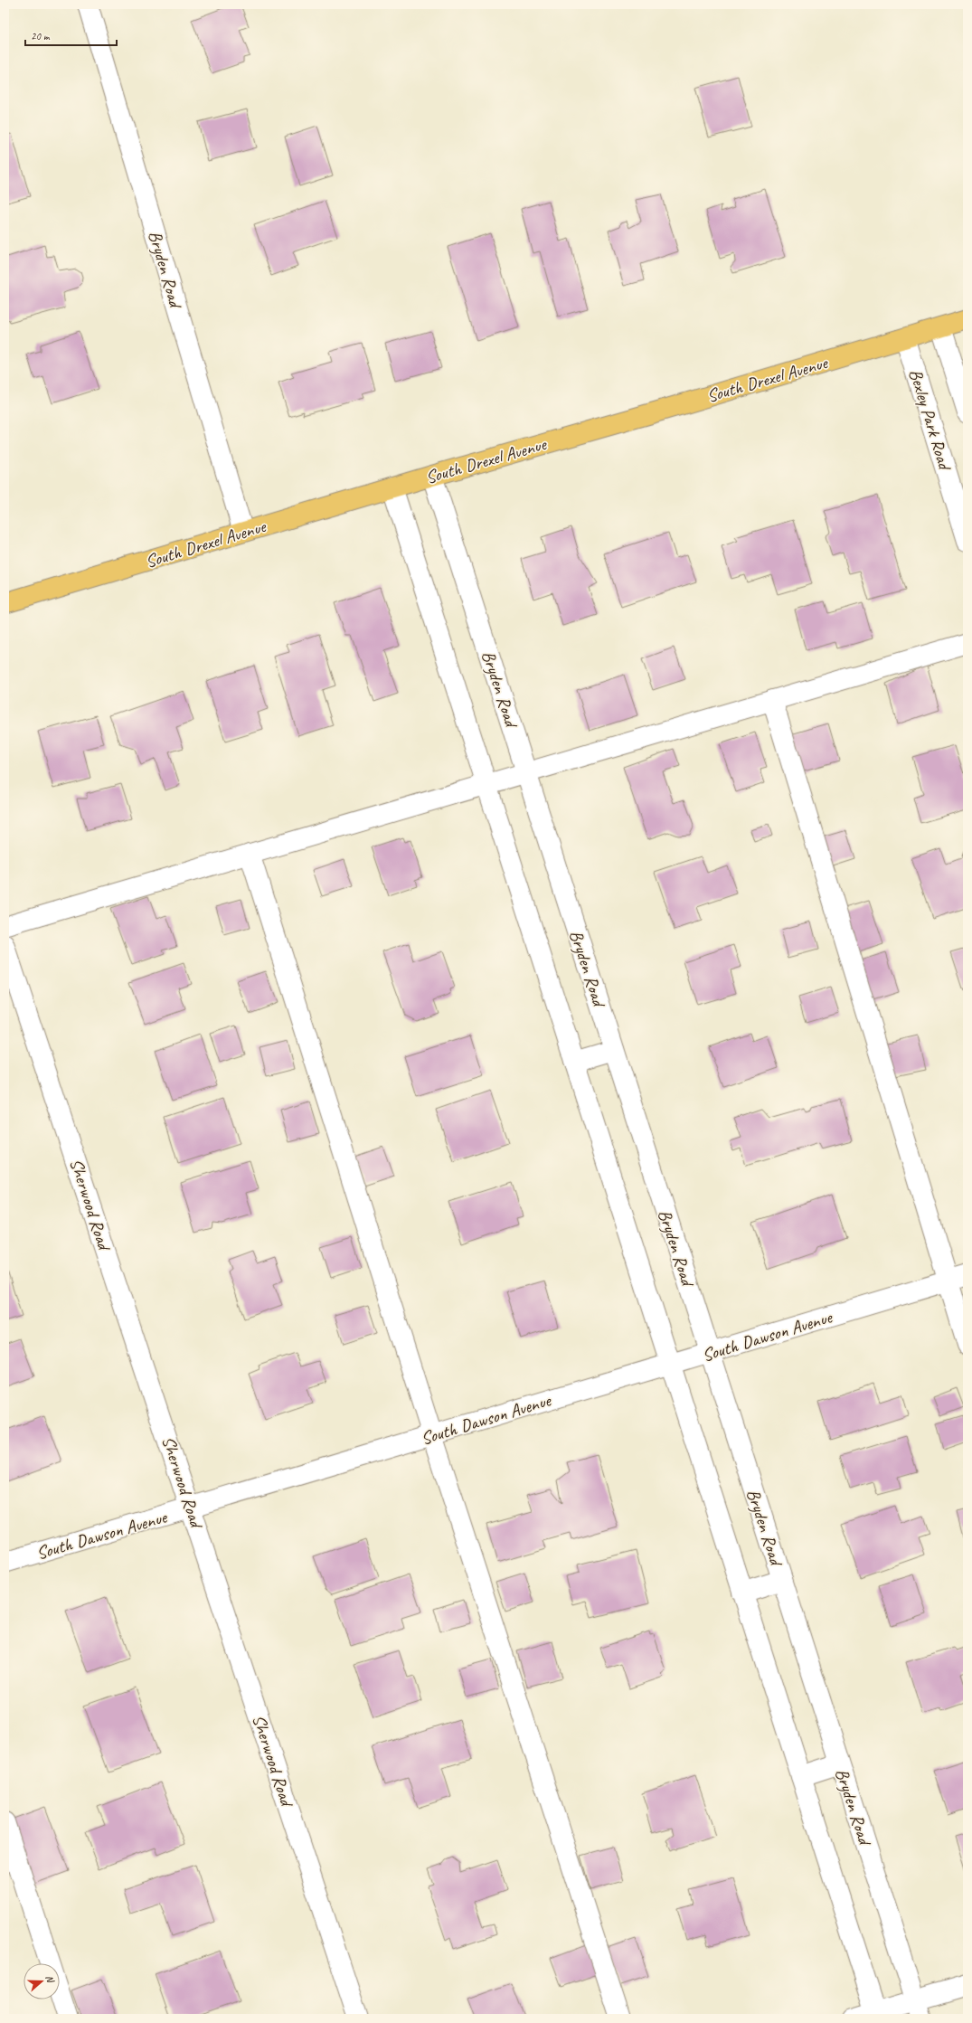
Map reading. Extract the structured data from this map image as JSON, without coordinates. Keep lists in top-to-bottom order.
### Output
{
  "streets": {
    "main road": ["South Drexel Avenue"],
    "street": [
      "Bryden Road",
      "Bexley Park Road",
      "Sherwood Road",
      "South Dawson Avenue"
    ]
  },
  "crossings": [
    ["Bryden Road", "South Drexel Avenue"],
    ["Bryden Road", "South Dawson Avenue"],
    ["South Drexel Avenue", "Bexley Park Road"],
    ["Sherwood Road", "South Dawson Avenue"]
  ],
  "scale_bar": "20 m",
  "north": "right"
}
